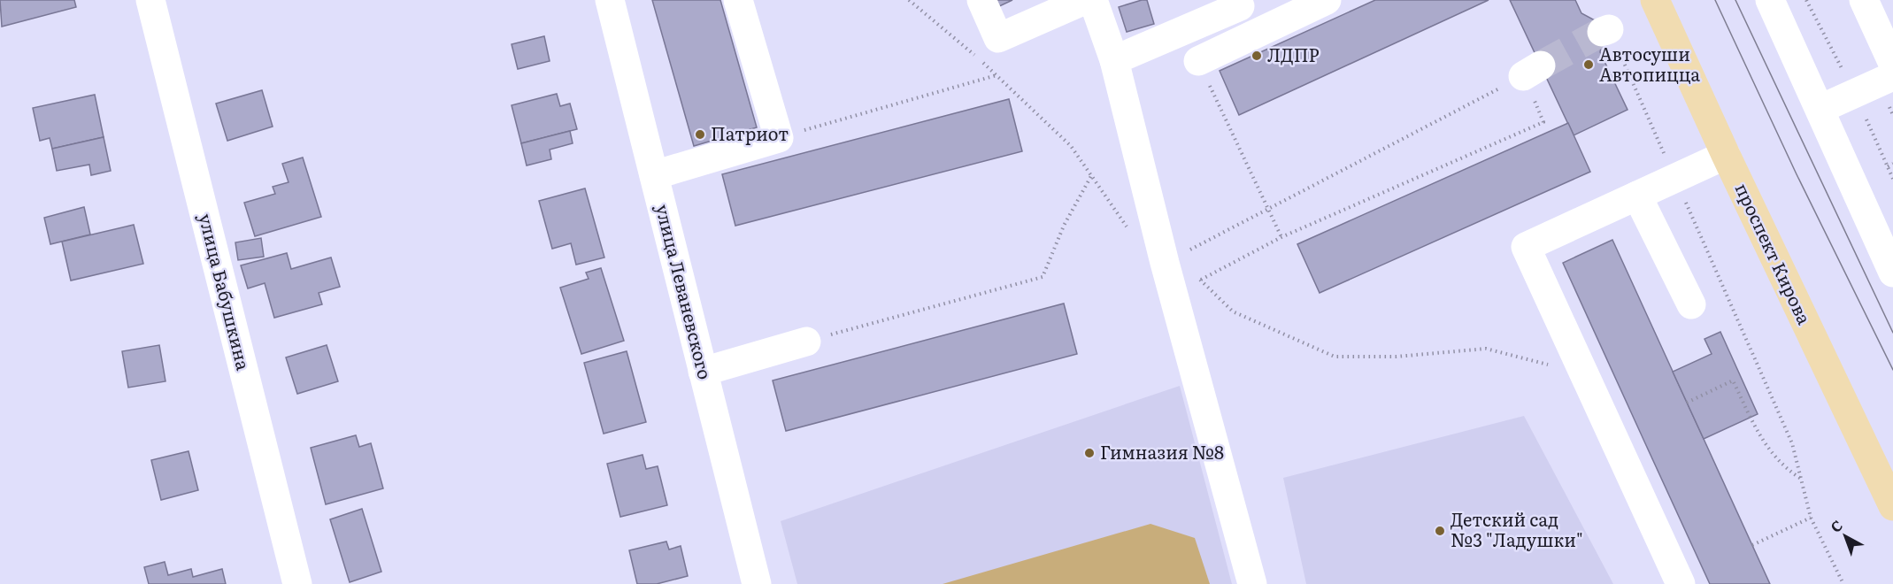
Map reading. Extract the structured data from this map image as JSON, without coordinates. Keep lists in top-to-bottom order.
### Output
{
  "streets": {
    "main road": ["проспект Кирова"],
    "street": ["улица Бабушкина", "улица Леваневского"]
  },
  "places": [
    "ЛДПР",
    "Автосуши Автопицца",
    "Патриот",
    "Гимназия №8",
    "Детский сад №3 \"Ладушки\""
  ],
  "north": "top left"
}
